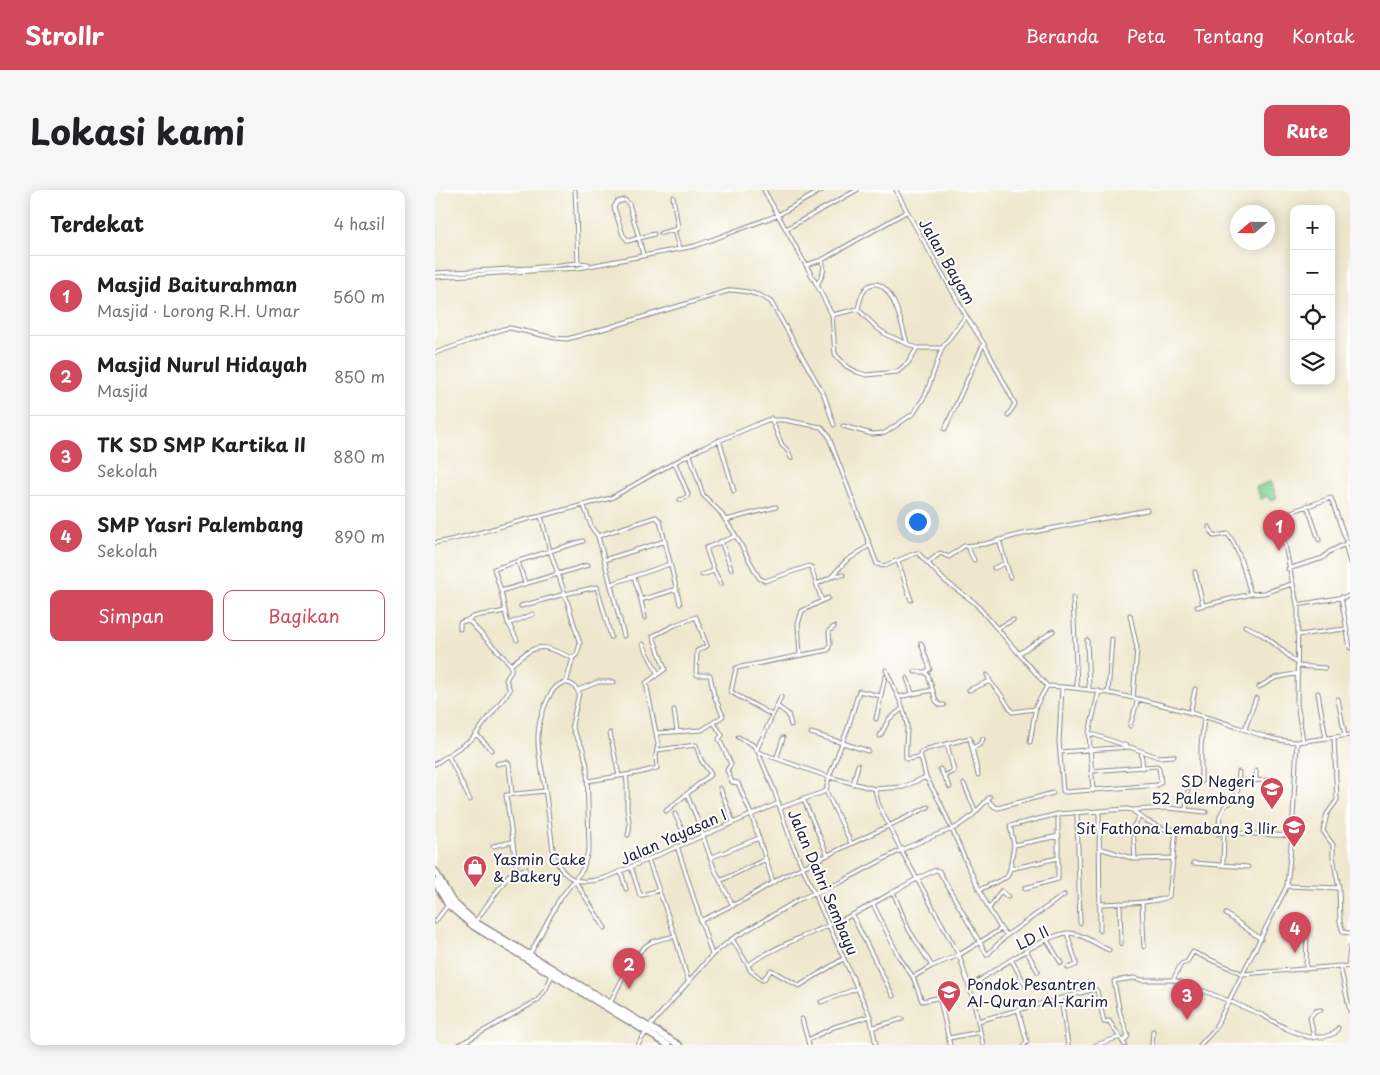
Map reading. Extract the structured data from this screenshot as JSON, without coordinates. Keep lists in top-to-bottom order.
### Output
{
  "streets": {
    "street": [
      "Jalan Bayam",
      "Jalan Yayasan I",
      "Jalan Dahri Sembayu",
      "LD II"
    ]
  },
  "crossings": [
    ["Jalan Yayasan I", "Jalan Dahri Sembayu"]
  ],
  "places": {
    "school or university": ["SD Negeri 52 Palembang", "Sit Fathona Lemabang 3 Ilir", "Pondok Pesantren Al-Quran Al-Karim"],
    "shop": ["Yasmin Cake & Bakery"]
  },
  "north": "left",
  "page": {
    "header": "Strollr",
    "nav": [
      "Beranda",
      "Peta",
      "Tentang",
      "Kontak"
    ],
    "title": "Lokasi kami",
    "buttons": [
      "Rute",
      ["Simpan", "Bagikan"]
    ],
    "heading": ["Terdekat", "4 hasil"],
    "map_buttons": ["+", "−"],
    "list": [
      {
        "mark": "1",
        "name": "Masjid Baiturahman",
        "note": "Masjid · Lorong R.H. Umar",
        "value": "560 m"
      },
      {
        "mark": "2",
        "name": "Masjid Nurul Hidayah",
        "note": "Masjid",
        "value": "850 m"
      },
      {
        "mark": "3",
        "name": "TK SD SMP Kartika II",
        "note": "Sekolah",
        "value": "880 m"
      },
      {
        "mark": "4",
        "name": "SMP Yasri Palembang",
        "note": "Sekolah",
        "value": "890 m"
      }
    ],
    "pins": [
      "1",
      "4",
      "2",
      "3"
    ]
  }
}
